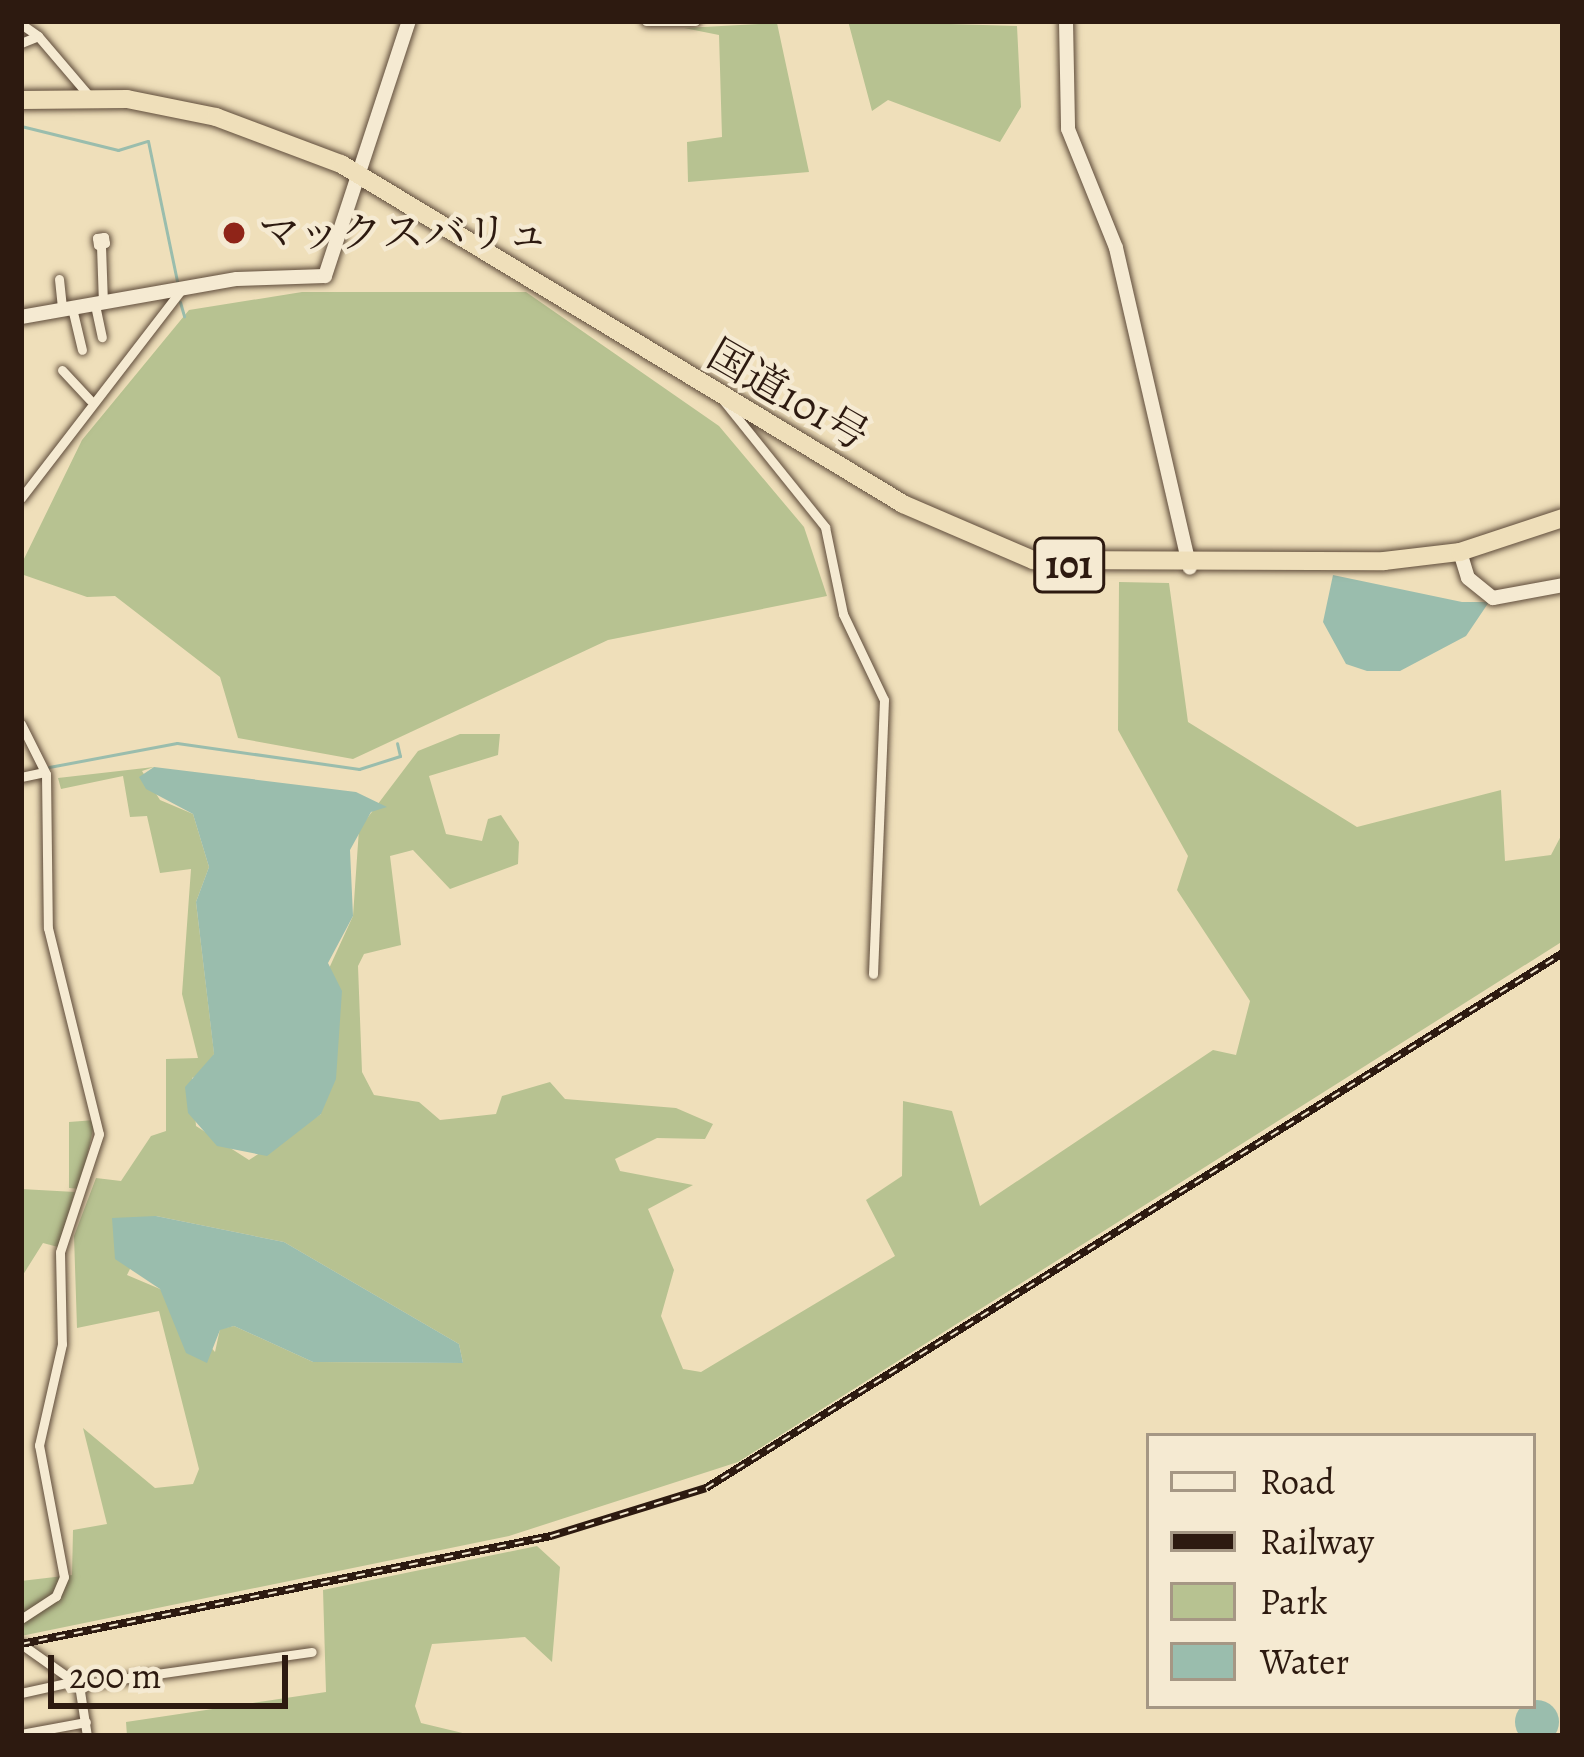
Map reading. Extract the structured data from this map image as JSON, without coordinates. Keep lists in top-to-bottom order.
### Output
{
  "streets": {
    "highway": ["国道101号", "101"]
  },
  "places": ["マックスバリュ"],
  "legend": [
    "Road",
    "Railway",
    "Park",
    "Water"
  ],
  "scale_bar": "200 m"
}
